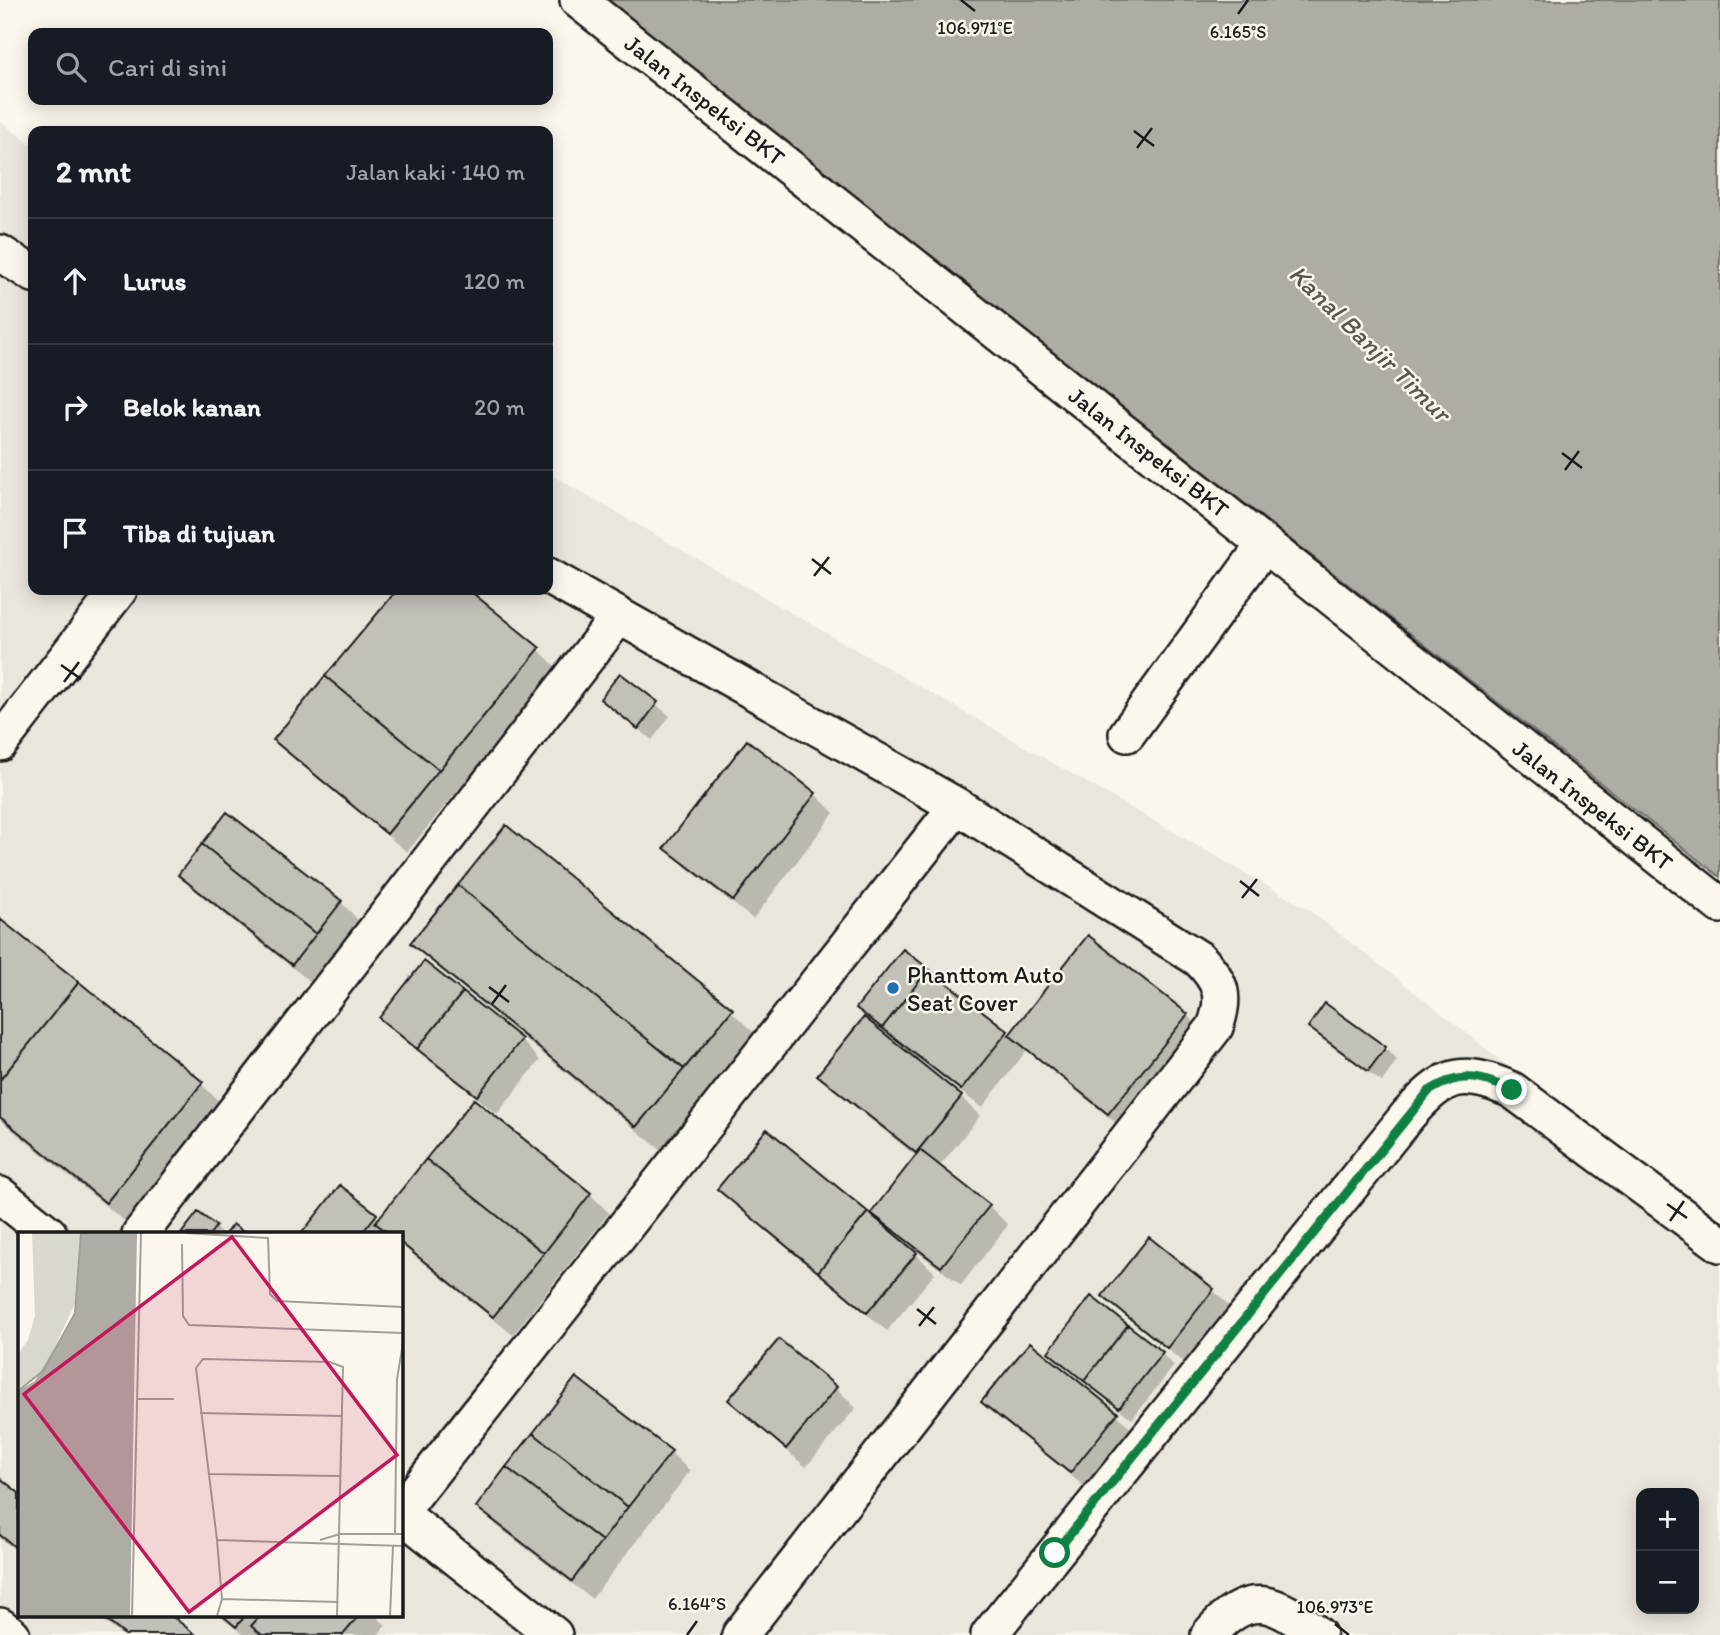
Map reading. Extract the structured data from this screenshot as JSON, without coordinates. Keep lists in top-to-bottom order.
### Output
{
  "streets": {
    "street": ["Jalan Inspeksi BKT"]
  },
  "water": ["Kanal Banjir Timur"],
  "places": ["Phanttom Auto Seat Cover"],
  "page": {
    "search": "Cari di sini",
    "heading": ["2 mnt", "Jalan kaki · 140 m"],
    "list": [
      ["Lurus", "120 m"],
      ["Belok kanan", "20 m"],
      "Tiba di tujuan"
    ],
    "map_buttons": ["+", "−"]
  },
  "coordinates": [
    "106.971°E",
    "6.165°S",
    "6.164°S",
    "106.973°E"
  ]
}
